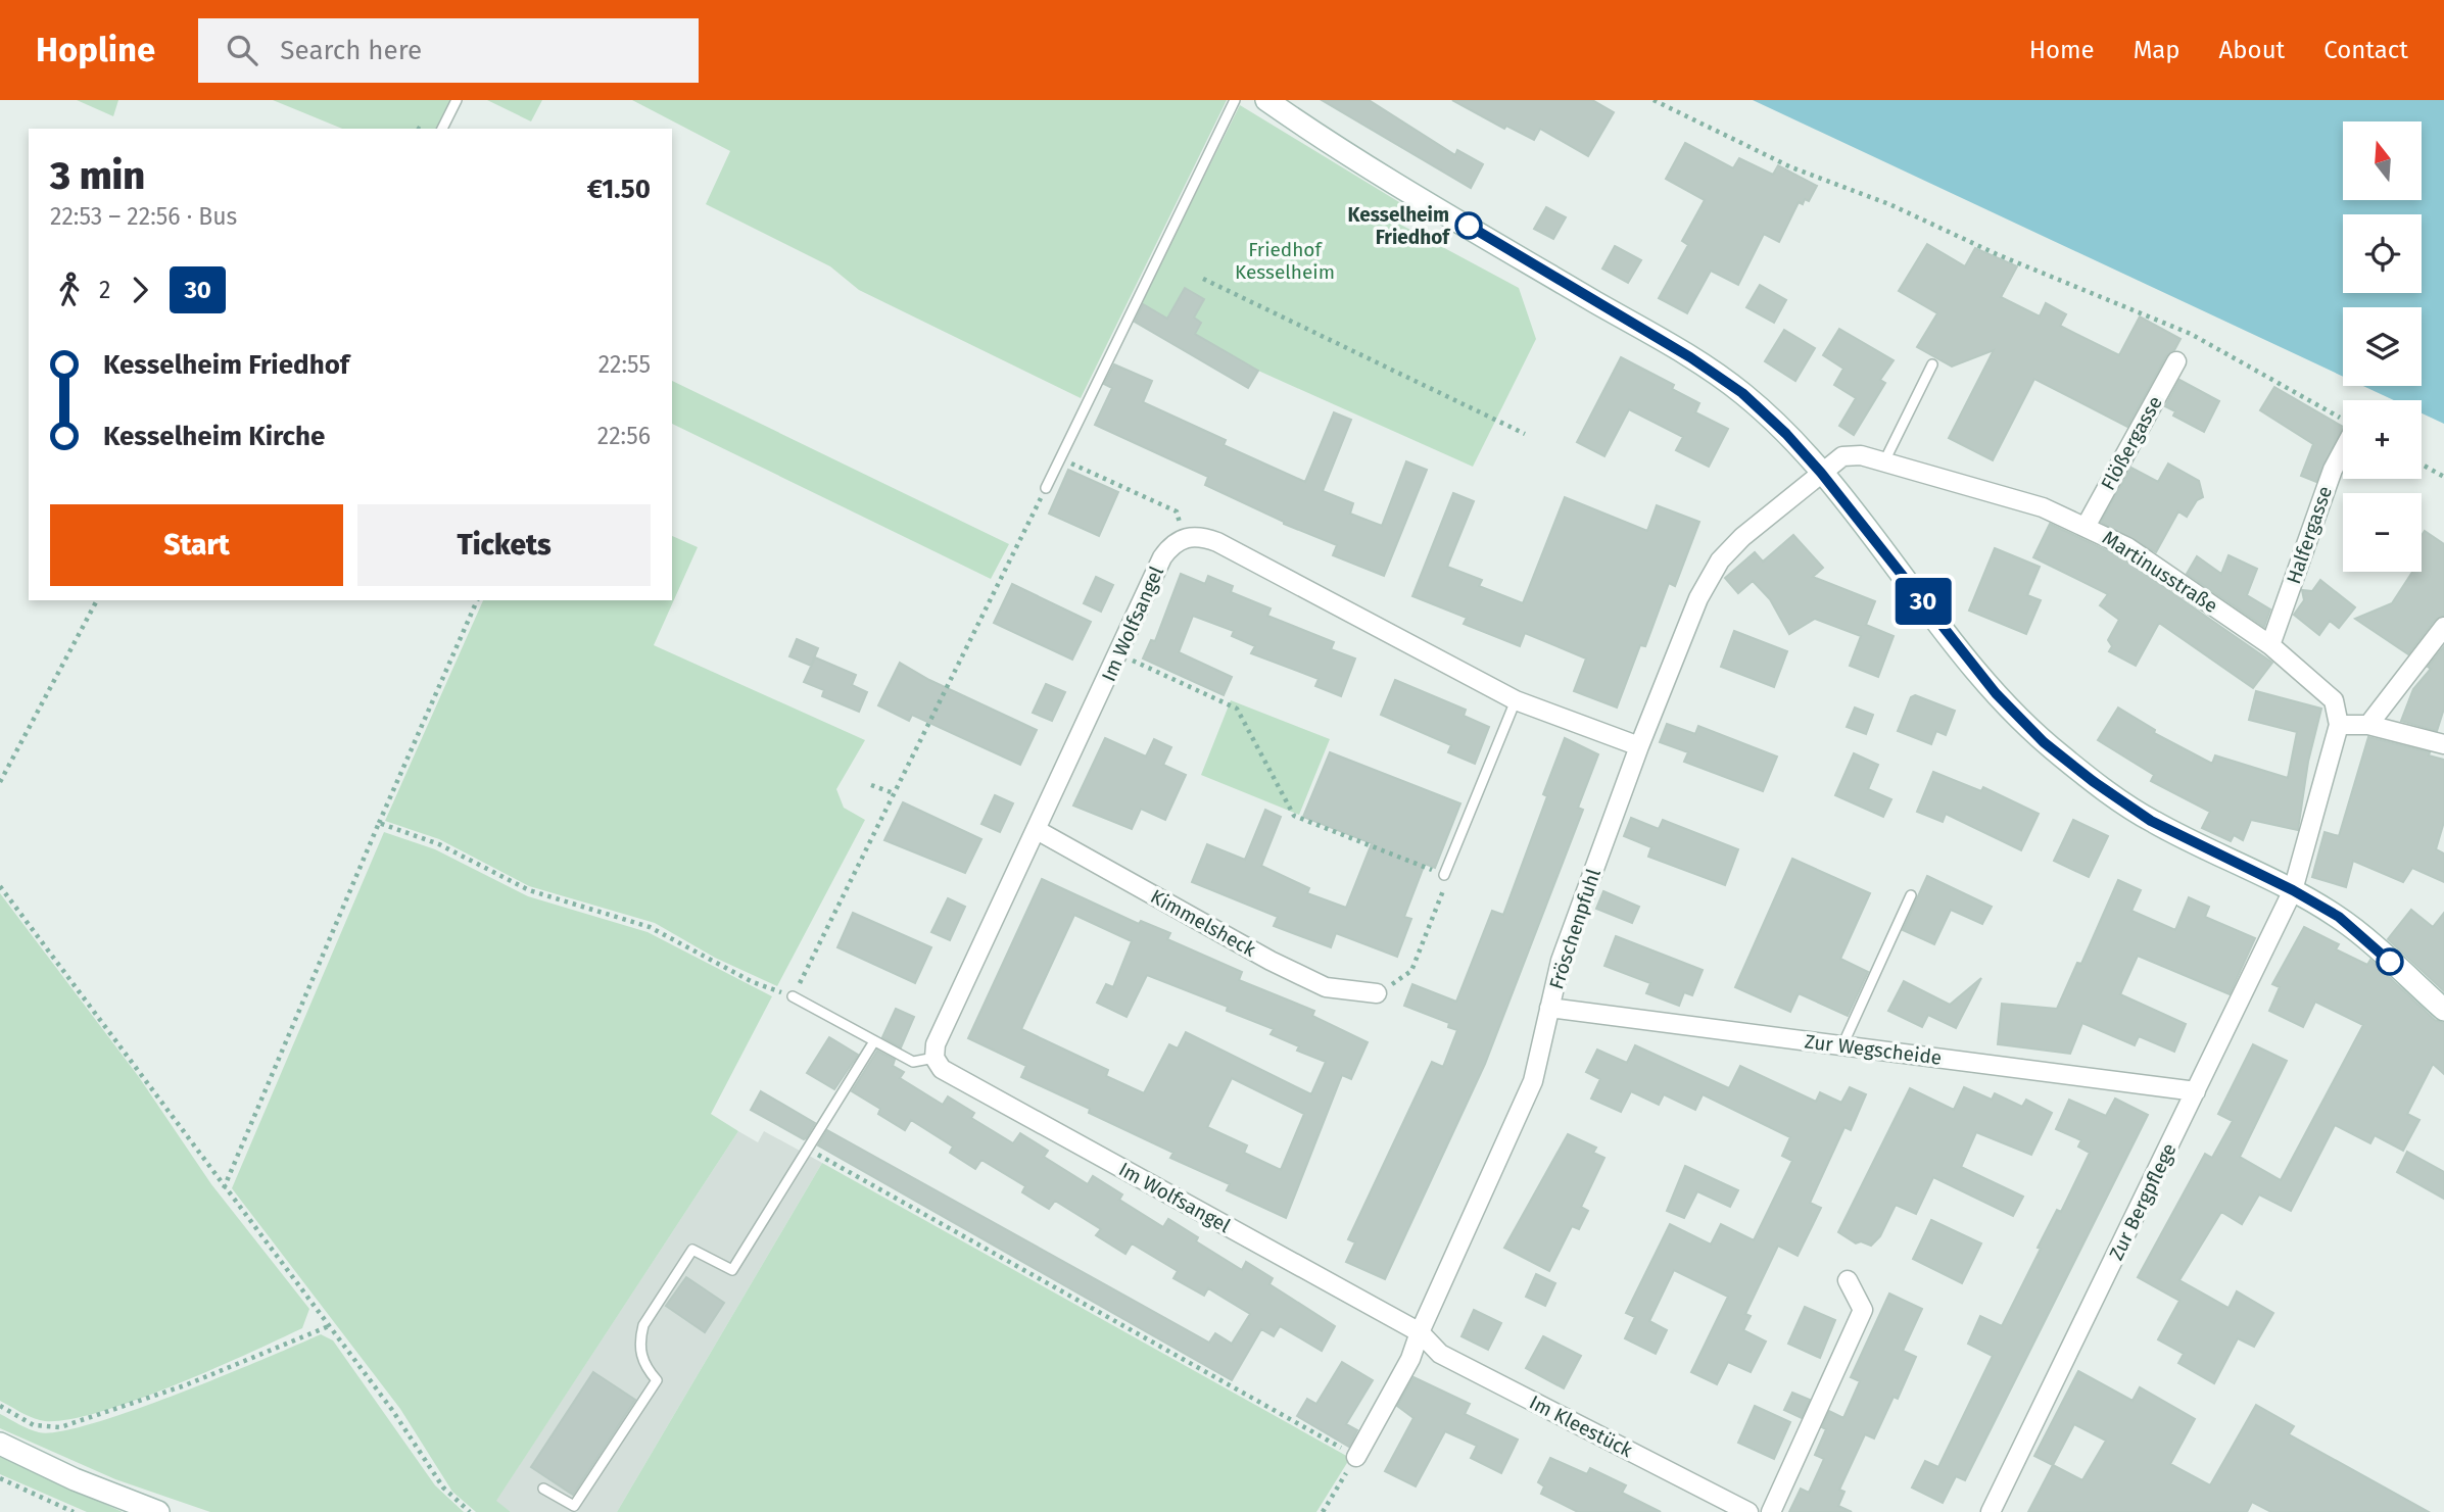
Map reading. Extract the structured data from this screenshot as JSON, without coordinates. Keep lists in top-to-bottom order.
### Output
{
  "streets": {
    "street": [
      "Flößergasse",
      "Halfergasse",
      "Martinusstraße",
      "Im Wolfsangel",
      "Kimmelsheck",
      "Fröschenpfuhl",
      "Zur Wegscheide",
      "Zur Bergpflege",
      "Im Kleestück"
    ]
  },
  "crossings": [
    ["Flößergasse", "Martinusstraße"],
    ["Halfergasse", "Martinusstraße"],
    ["Martinusstraße", "Fröschenpfuhl"],
    ["Martinusstraße", "Zur Bergpflege"],
    ["Im Wolfsangel", "Kimmelsheck"],
    ["Im Wolfsangel", "Fröschenpfuhl"],
    ["Im Wolfsangel", "Im Kleestück"],
    ["Fröschenpfuhl", "Zur Wegscheide"],
    ["Fröschenpfuhl", "Im Kleestück"],
    ["Zur Wegscheide", "Zur Bergpflege"]
  ],
  "parks": ["Friedhof Kesselheim"],
  "places": ["Kesselheim Friedhof"],
  "lines": ["bus line 30"],
  "north": "top",
  "page": {
    "header": "Hopline",
    "search": "Search here",
    "nav": [
      "Home",
      "Map",
      "About",
      "Contact"
    ],
    "on_map": "30",
    "map_buttons": ["+", "−"],
    "heading": ["3 min", "22:53 – 22:56 · Bus", "€1.50"],
    "legs": ["2", "30"],
    "list": [
      {
        "name": "Kesselheim Friedhof",
        "value": "22:55"
      },
      {
        "name": "Kesselheim Kirche",
        "value": "22:56"
      }
    ],
    "buttons": ["Start", "Tickets"]
  }
}
